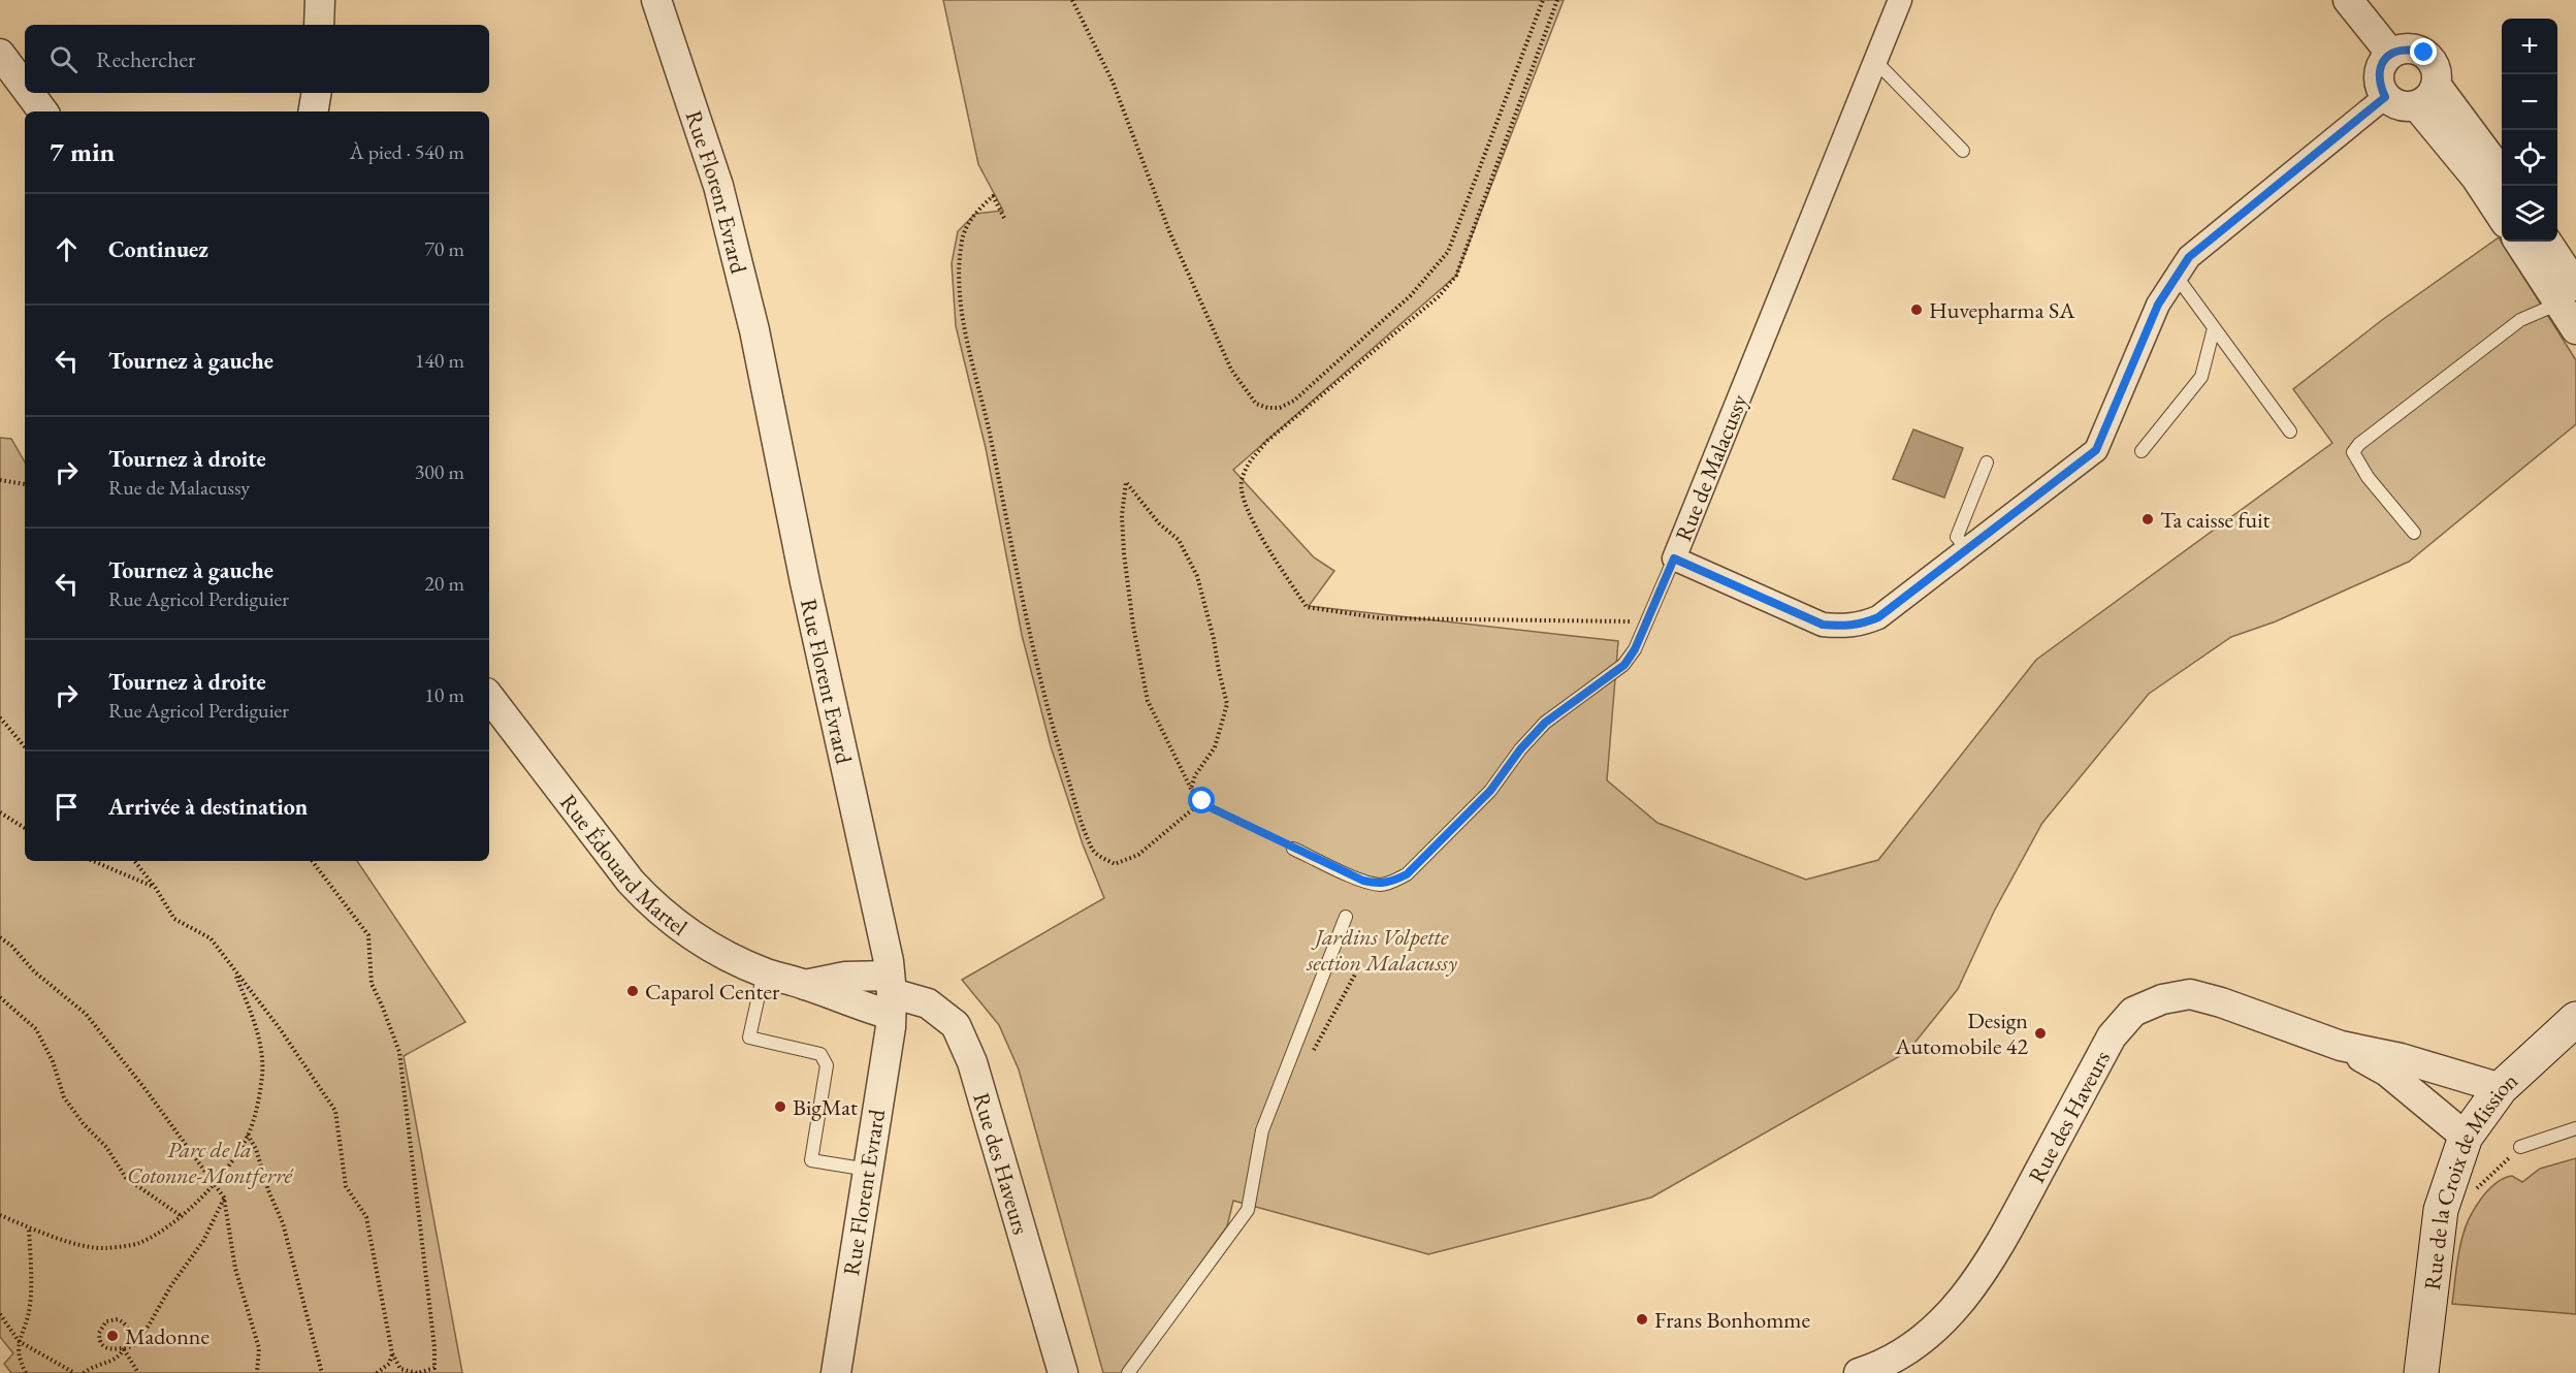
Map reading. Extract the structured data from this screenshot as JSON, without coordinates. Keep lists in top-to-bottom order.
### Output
{
  "streets": {
    "main road": ["Rue de la Croix de Mission"],
    "street": [
      "Rue Florent Evrard",
      "Rue de Malacussy",
      "Rue Édouard Martel",
      "Rue des Haveurs"
    ]
  },
  "crossings": [
    ["Rue Florent Evrard", "Rue Édouard Martel"],
    ["Rue Florent Evrard", "Rue des Haveurs"],
    ["Rue Édouard Martel", "Rue des Haveurs"],
    ["Rue des Haveurs", "Rue de la Croix de Mission"]
  ],
  "parks": ["Jardins Volpette section Malacussy", "Parc de la Cotonne-Montferré"],
  "places": [
    "Huvepharma SA",
    "Ta caisse fuit",
    "Caparol Center",
    "Design Automobile 42",
    "BigMat",
    "Frans Bonhomme",
    "Madonne"
  ],
  "page": {
    "map_buttons": ["+", "−"],
    "search": "Rechercher",
    "heading": ["7 min", "À pied · 540 m"],
    "list": [
      ["Continuez", "70 m"],
      ["Tournez à gauche", "140 m"],
      ["Tournez à droite", "Rue de Malacussy", "300 m"],
      ["Tournez à gauche", "Rue Agricol Perdiguier", "20 m"],
      ["Tournez à droite", "Rue Agricol Perdiguier", "10 m"],
      "Arrivée à destination"
    ]
  }
}
